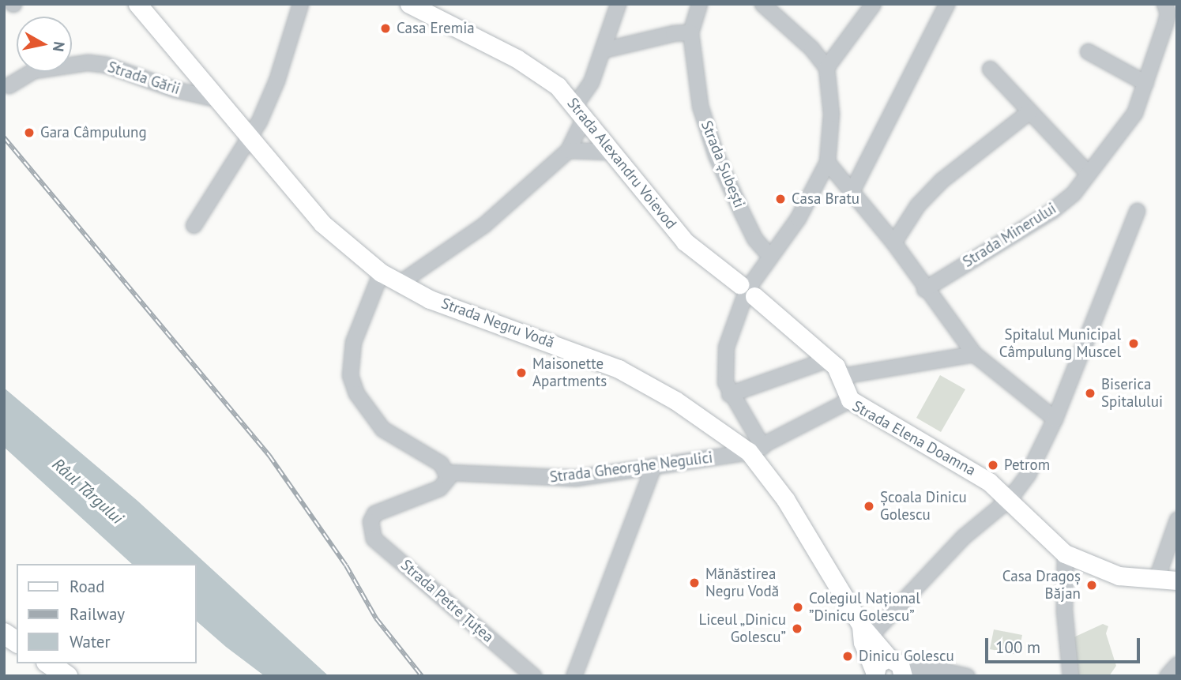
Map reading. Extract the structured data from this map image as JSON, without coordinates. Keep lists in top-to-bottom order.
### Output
{
  "streets": {
    "main road": ["Strada Alexandru Voievod", "Strada Negru Vodă", "Strada Elena Doamna"],
    "street": [
      "Strada Gării",
      "Strada Șubești",
      "Strada Minerului",
      "Strada Gheorghe Negulici",
      "Strada Petre Țuțea"
    ]
  },
  "crossings": [
    ["Strada Gării", "Strada Negru Vodă"],
    ["Strada Alexandru Voievod", "Strada Elena Doamna"],
    ["Strada Negru Vodă", "Strada Elena Doamna"],
    ["Strada Negru Vodă", "Strada Gheorghe Negulici"],
    ["Strada Elena Doamna", "Strada Gheorghe Negulici"],
    ["Strada Gheorghe Negulici", "Strada Petre Țuțea"]
  ],
  "water": ["Râul Târgului"],
  "places": [
    "Casa Eremia",
    "Gara Câmpulung",
    "Casa Bratu",
    "Spitalul Municipal Câmpulung Muscel",
    "Maisonette Apartments",
    "Biserica Spitalului",
    "Petrom",
    "Școala Dinicu Golescu",
    "Mănăstirea Negru Vodă",
    "Casa Dragoș Băjan",
    "Colegiul Național ”Dinicu Golescu”",
    "Liceul „Dinicu Golescu”",
    "Dinicu Golescu"
  ],
  "legend": ["Road", "Railway", "Water"],
  "scale_bar": "100 m",
  "north": "right"
}
